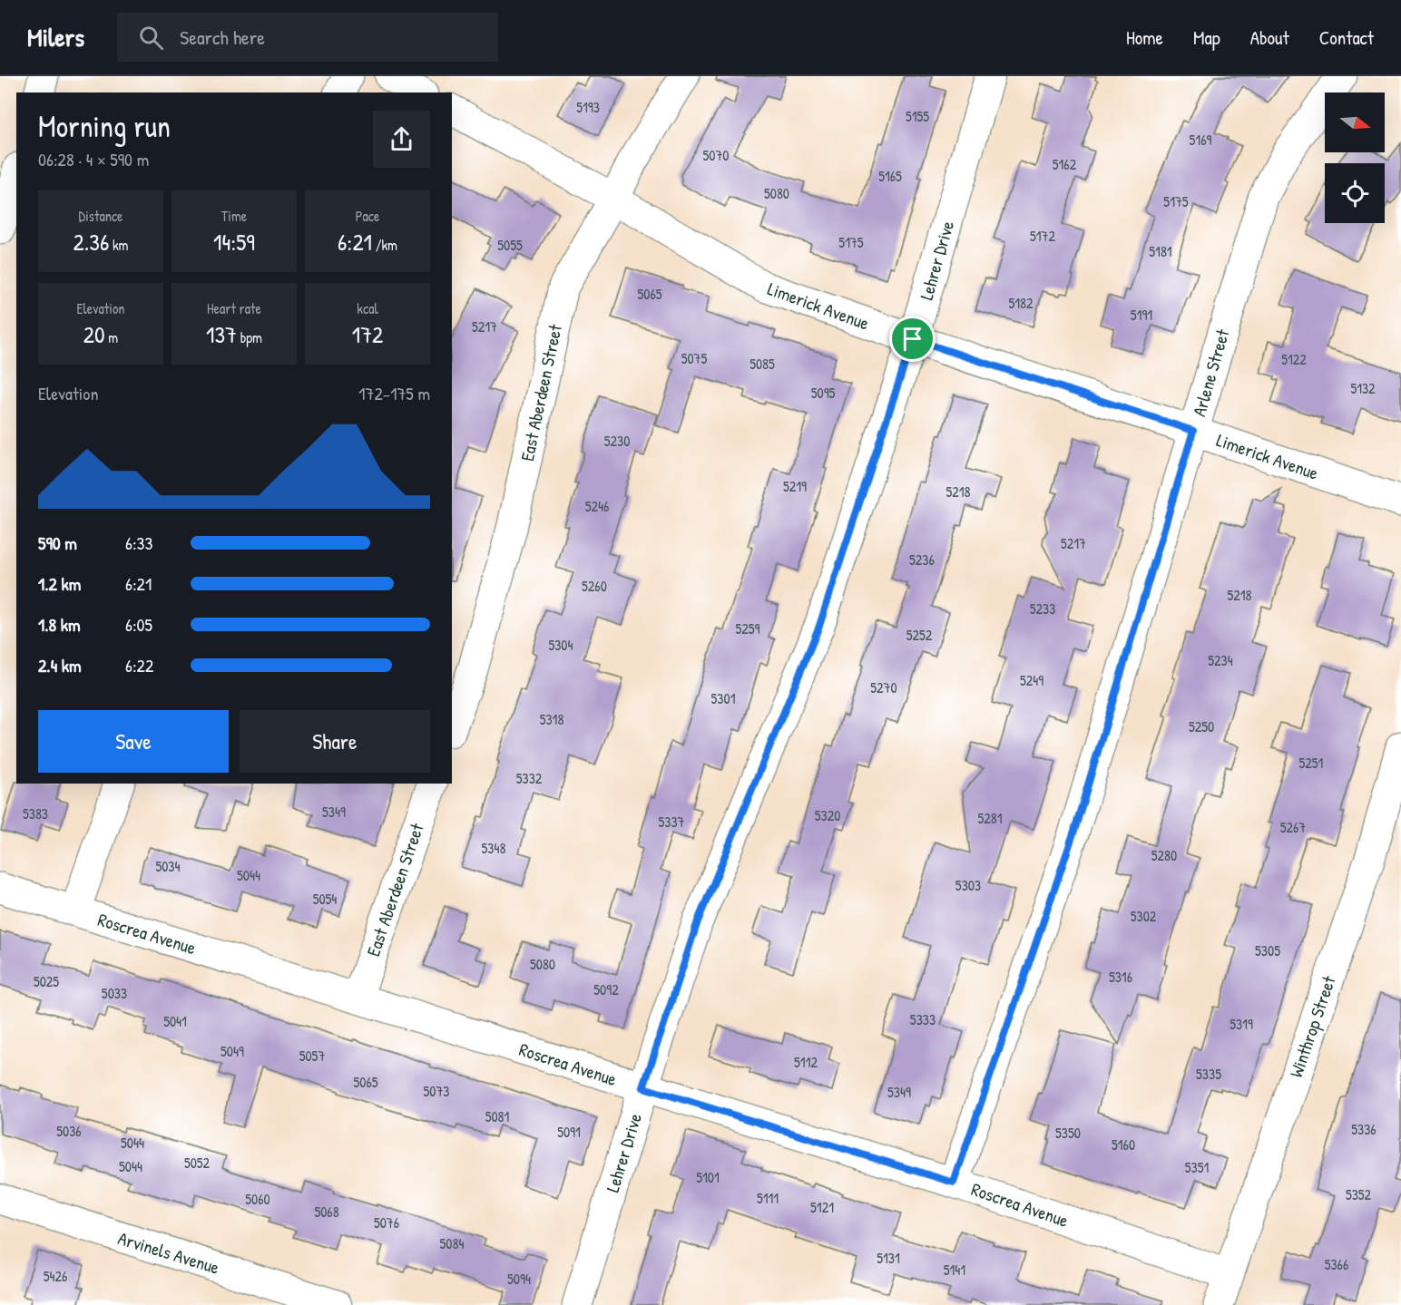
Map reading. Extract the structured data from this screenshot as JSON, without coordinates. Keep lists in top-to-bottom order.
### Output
{
  "streets": {
    "street": [
      "Lehrer Drive",
      "Limerick Avenue",
      "Arlene Street",
      "East Aberdeen Street",
      "Roscrea Avenue",
      "Winthrop Street",
      "Arvinels Avenue"
    ]
  },
  "crossings": [
    ["Lehrer Drive", "Limerick Avenue"],
    ["Lehrer Drive", "Roscrea Avenue"],
    ["Limerick Avenue", "Arlene Street"],
    ["Limerick Avenue", "East Aberdeen Street"],
    ["Arlene Street", "Roscrea Avenue"],
    ["East Aberdeen Street", "Roscrea Avenue"],
    ["Roscrea Avenue", "Winthrop Street"]
  ],
  "house_numbers": [
    "5193",
    "5155",
    "5169",
    "5070",
    "5162",
    "5165",
    "5080",
    "5175",
    "5172",
    "5175",
    "5055",
    "5181",
    "5065",
    "5182",
    "5191",
    "5217",
    "5075",
    "5122",
    "5085",
    "5132",
    "5095",
    "5230",
    "5219",
    "5218",
    "5246",
    "5217",
    "5236",
    "5260",
    "5218",
    "5233",
    "5259",
    "5252",
    "5304",
    "5234",
    "5249",
    "5270",
    "5301",
    "5318",
    "5250",
    "5251",
    "5332",
    "5349",
    "5383",
    "5320",
    "5281",
    "5337",
    "5267",
    "5348",
    "5280",
    "5034",
    "5044",
    "5303",
    "5054",
    "5302",
    "5305",
    "5080",
    "5316",
    "5025",
    "5092",
    "5033",
    "5333",
    "5041",
    "5319",
    "5049",
    "5057",
    "5112",
    "5335",
    "5065",
    "5073",
    "5349",
    "5081",
    "5336",
    "5036",
    "5091",
    "5350",
    "5044",
    "5160",
    "5052",
    "5044",
    "5351",
    "5101",
    "5352",
    "5111",
    "5060",
    "5121",
    "5068",
    "5076",
    "5084",
    "5131",
    "5366",
    "5141",
    "5426",
    "5094"
  ],
  "north": "right",
  "page": {
    "header": "Milers",
    "search": "Search here",
    "nav": [
      "Home",
      "Map",
      "About",
      "Contact"
    ],
    "heading": ["Morning run", "06:28 · 4 × 590 m"],
    "stats": [
      ["Distance", "2.36 km"],
      ["Time", "14:59"],
      ["Pace", "6:21 /km"],
      ["Elevation", "20 m"],
      ["Heart rate", "137 bpm"],
      ["kcal", "172"]
    ],
    "chart": ["Elevation", "172–175 m"],
    "list": [
      {
        "name": "590 m",
        "note": "6:33"
      },
      {
        "name": "1.2 km",
        "note": "6:21"
      },
      {
        "name": "1.8 km",
        "note": "6:05"
      },
      {
        "name": "2.4 km",
        "note": "6:22"
      }
    ],
    "buttons": ["Save", "Share"]
  }
}
